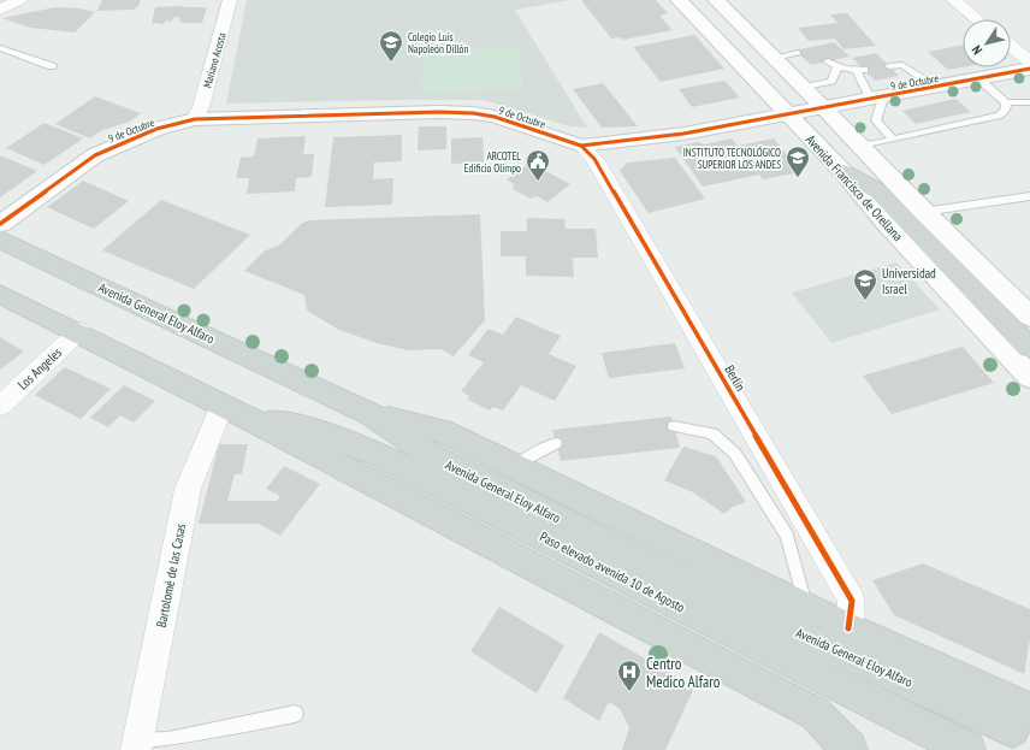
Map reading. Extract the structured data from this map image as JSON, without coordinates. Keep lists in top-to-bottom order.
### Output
{
  "streets": {
    "main road": [
      "9 de Octubre",
      "Avenida Francisco de Orellana",
      "Avenida General Eloy Alfaro",
      "Paso elevado avenida 10 de Agosto"
    ],
    "street": [
      "Mariano Acosta",
      "Los Angeles",
      "Berlín",
      "Bartolomé de las Casas"
    ]
  },
  "crossings": [
    ["Mariano Acosta", "9 de Octubre"],
    ["9 de Octubre", "Avenida Francisco de Orellana"],
    ["9 de Octubre", "Berlín"],
    ["Paso elevado avenida 10 de Agosto", "Bartolomé de las Casas"]
  ],
  "places": {
    "school or university": ["Colegio Luis Napoleón Dillón", "INSTITUTO TECNOLÓGICO SUPERIOR LOS ANDES", "Universidad Israel"],
    "public building": ["ARCOTEL Edificio Olimpo"],
    "hospital": ["Centro Medico Alfaro"]
  },
  "north": "bottom left"
}
